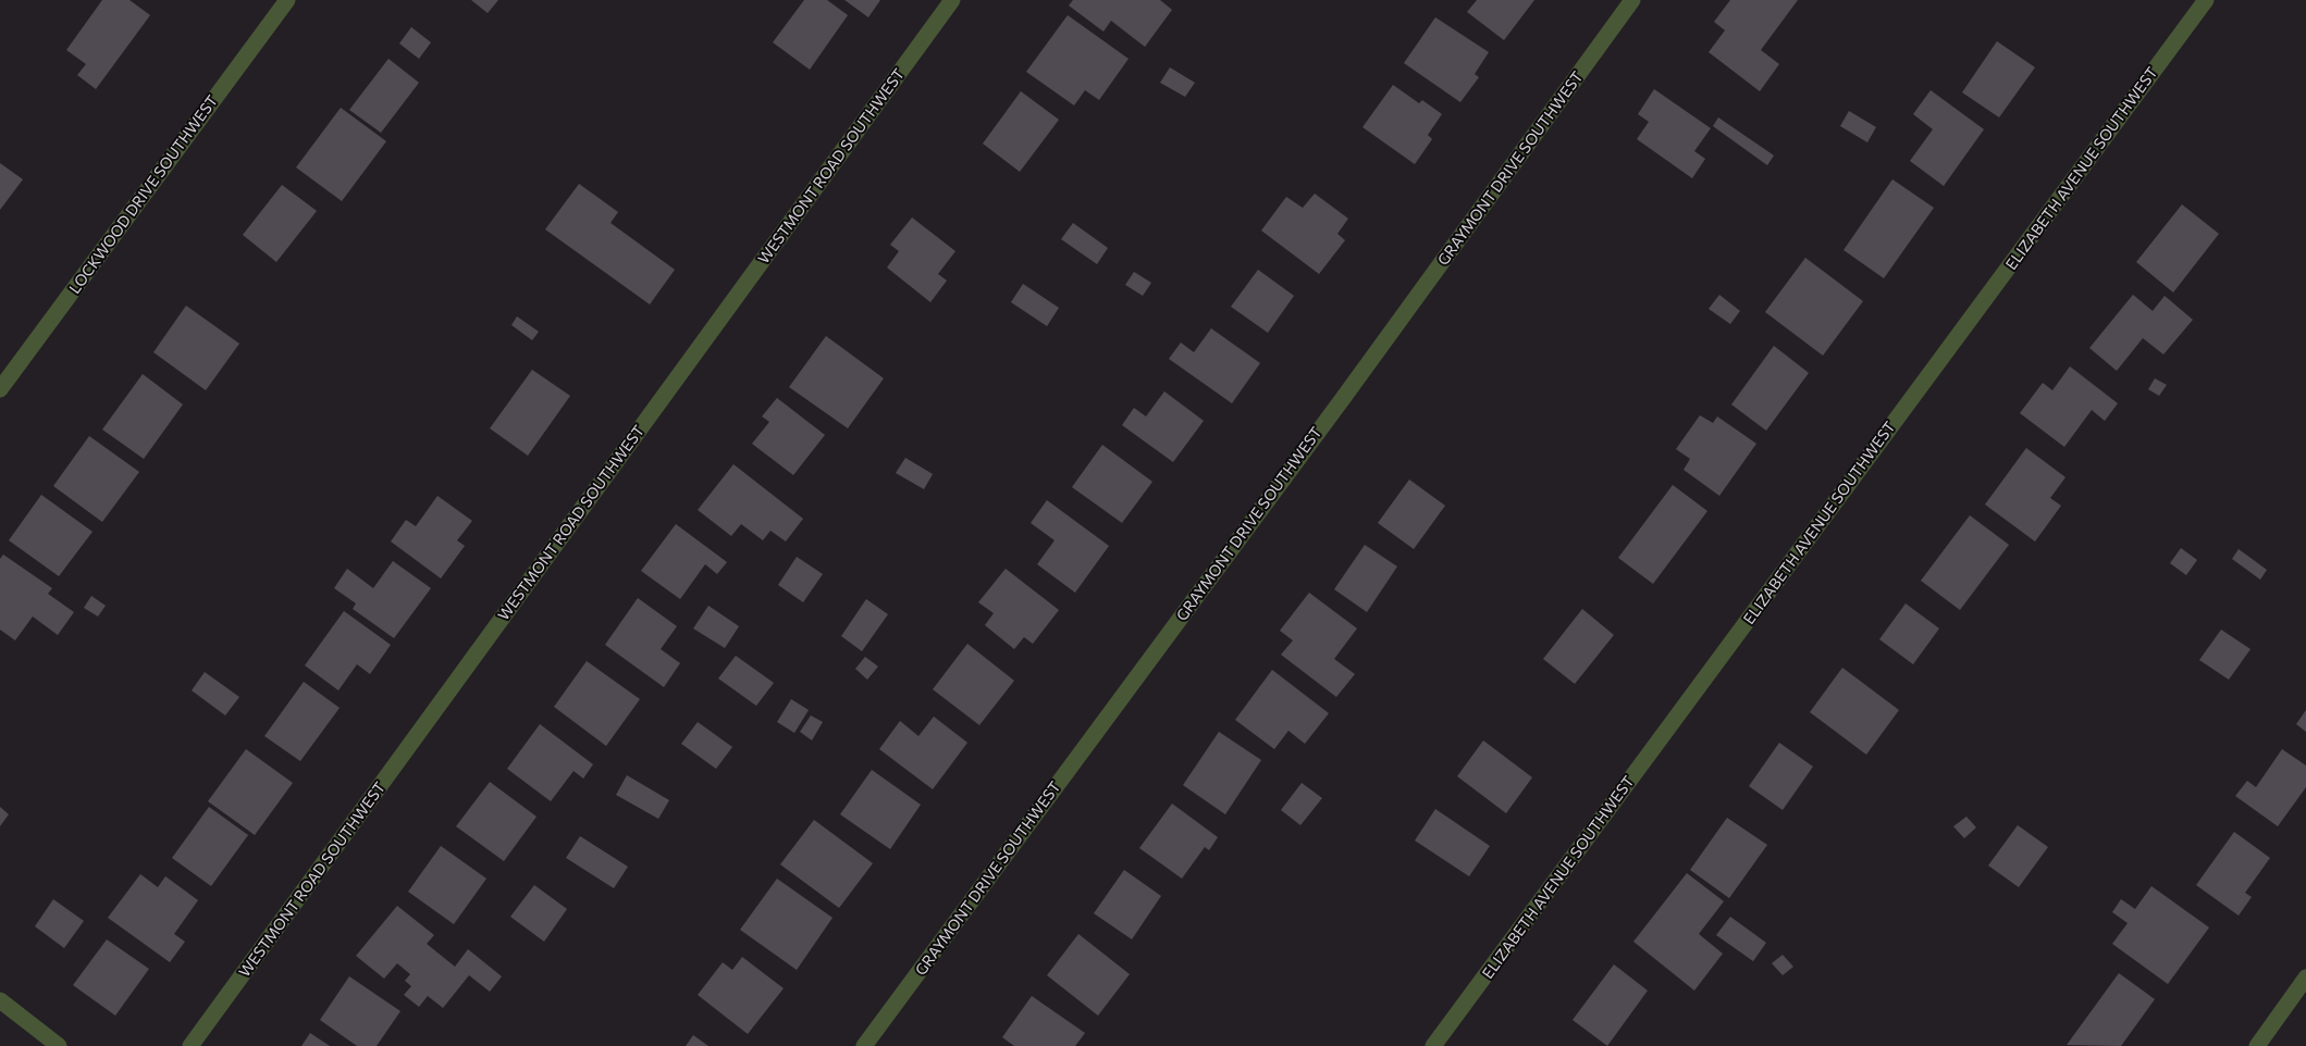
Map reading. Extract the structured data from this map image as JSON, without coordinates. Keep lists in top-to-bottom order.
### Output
{
  "streets": {
    "street": [
      "WESTMONT ROAD SOUTHWEST",
      "GRAYMONT DRIVE SOUTHWEST",
      "ELIZABETH AVENUE SOUTHWEST",
      "LOCKWOOD DRIVE SOUTHWEST"
    ]
  }
}
